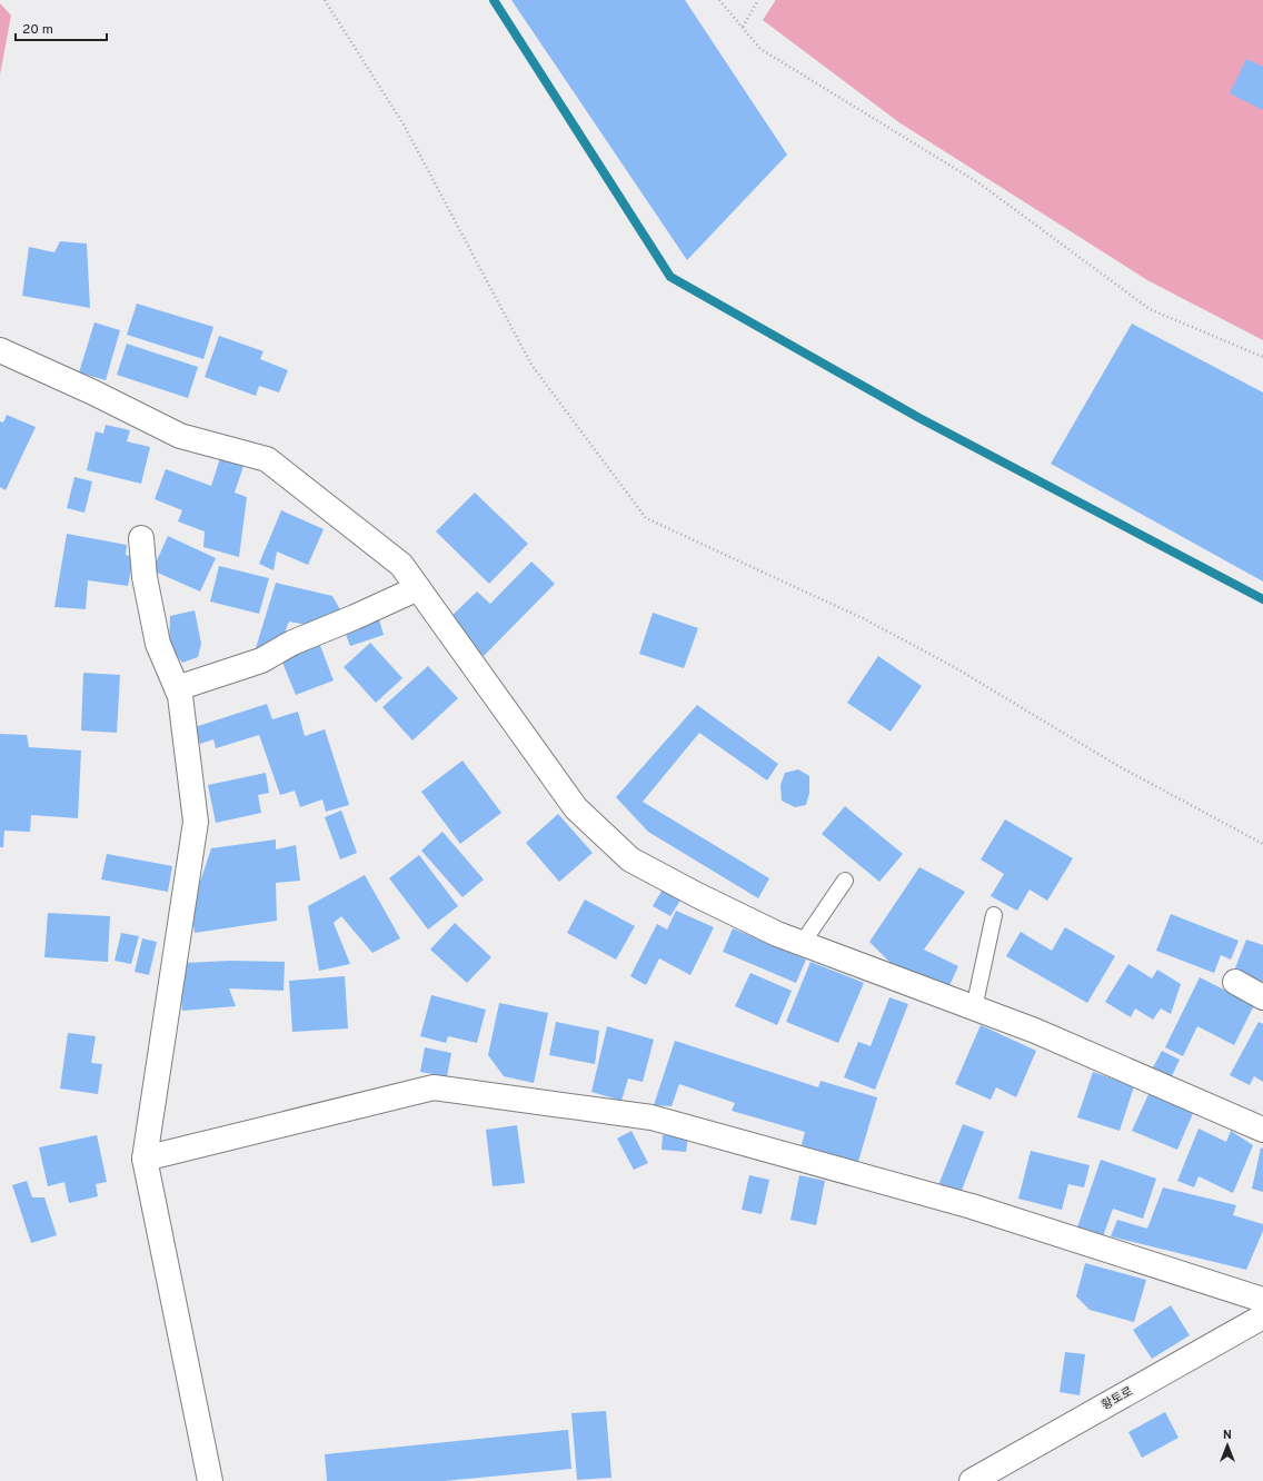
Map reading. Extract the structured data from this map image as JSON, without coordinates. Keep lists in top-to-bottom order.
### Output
{
  "streets": {
    "street": ["황토로"]
  },
  "scale_bar": "20 m",
  "north": "top"
}
